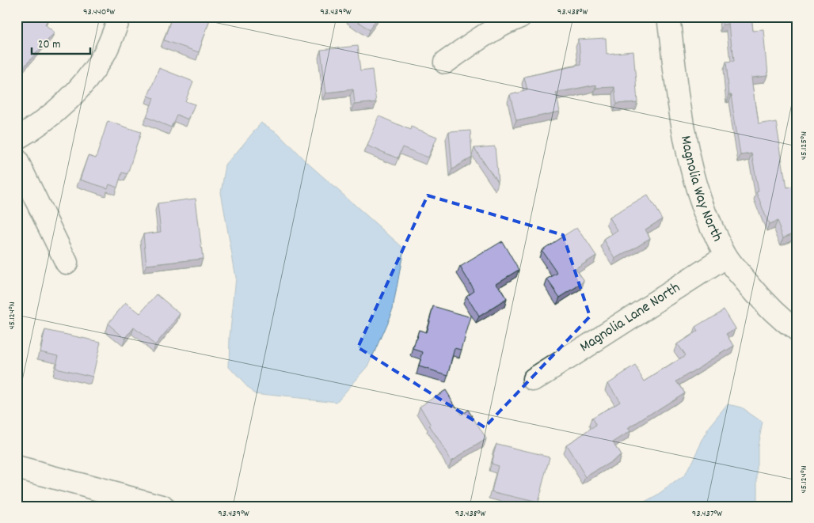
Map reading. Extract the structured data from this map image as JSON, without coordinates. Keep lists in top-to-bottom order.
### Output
{
  "streets": {
    "street": ["Magnolia Way North", "Magnolia Lane North"]
  },
  "crossings": [
    ["Magnolia Way North", "Magnolia Lane North"]
  ],
  "scale_bar": "20 m",
  "coordinates": [
    "93.440°W",
    "93.439°W",
    "93.438°W",
    "45.125°N",
    "45.124°N",
    "93.437°W"
  ]
}
